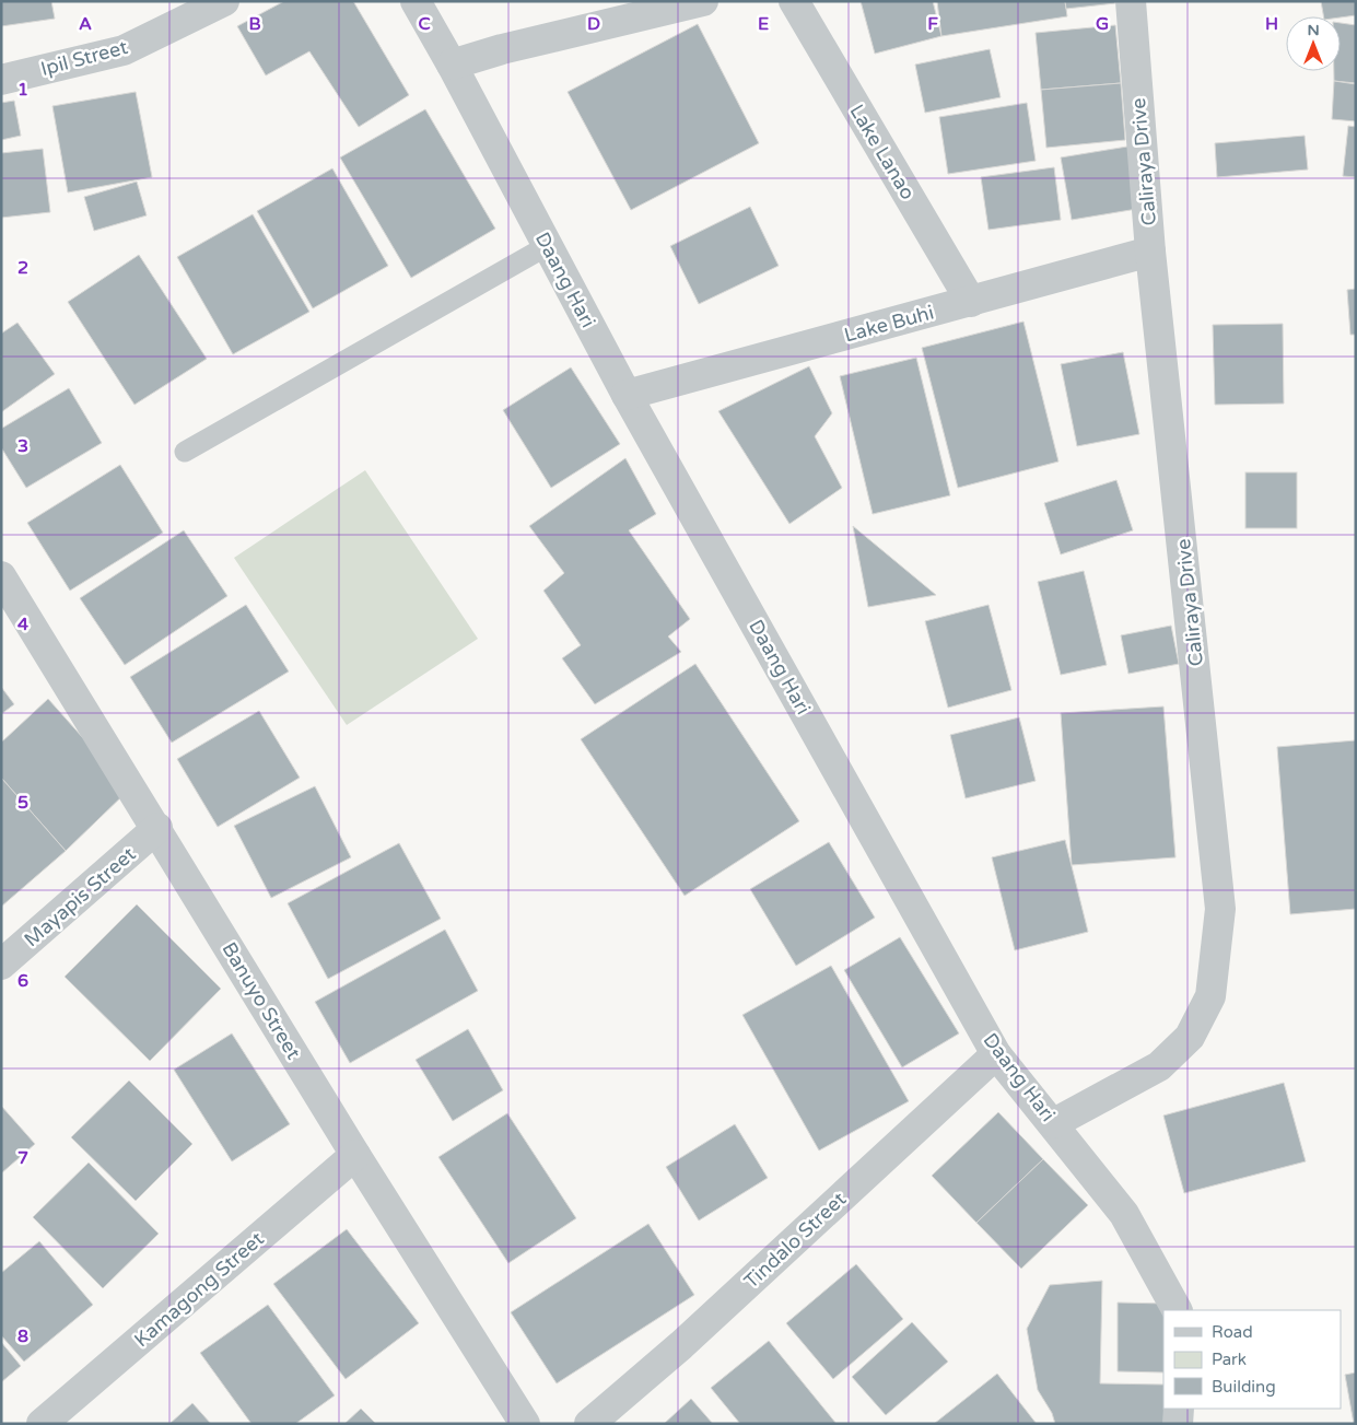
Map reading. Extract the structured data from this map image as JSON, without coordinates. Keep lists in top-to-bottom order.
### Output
{
  "streets": {
    "street": [
      "Ipil Street",
      "Lake Lanao",
      "Caliraya Drive",
      "Daang Hari",
      "Lake Buhi",
      "Mayapis Street",
      "Banuyo Street",
      "Tindalo Street",
      "Kamagong Street"
    ]
  },
  "crossings": [
    ["Lake Lanao", "Lake Buhi"],
    ["Caliraya Drive", "Daang Hari"],
    ["Caliraya Drive", "Lake Buhi"],
    ["Daang Hari", "Lake Buhi"],
    ["Daang Hari", "Tindalo Street"],
    ["Mayapis Street", "Banuyo Street"],
    ["Banuyo Street", "Kamagong Street"]
  ],
  "legend": ["Road", "Park", "Building"],
  "north": "top",
  "grid": {
    "columns": [
      "A",
      "B",
      "C",
      "D",
      "E",
      "F",
      "G",
      "H"
    ],
    "rows": [
      "1",
      "2",
      "3",
      "4",
      "5",
      "6",
      "7",
      "8"
    ]
  }
}
